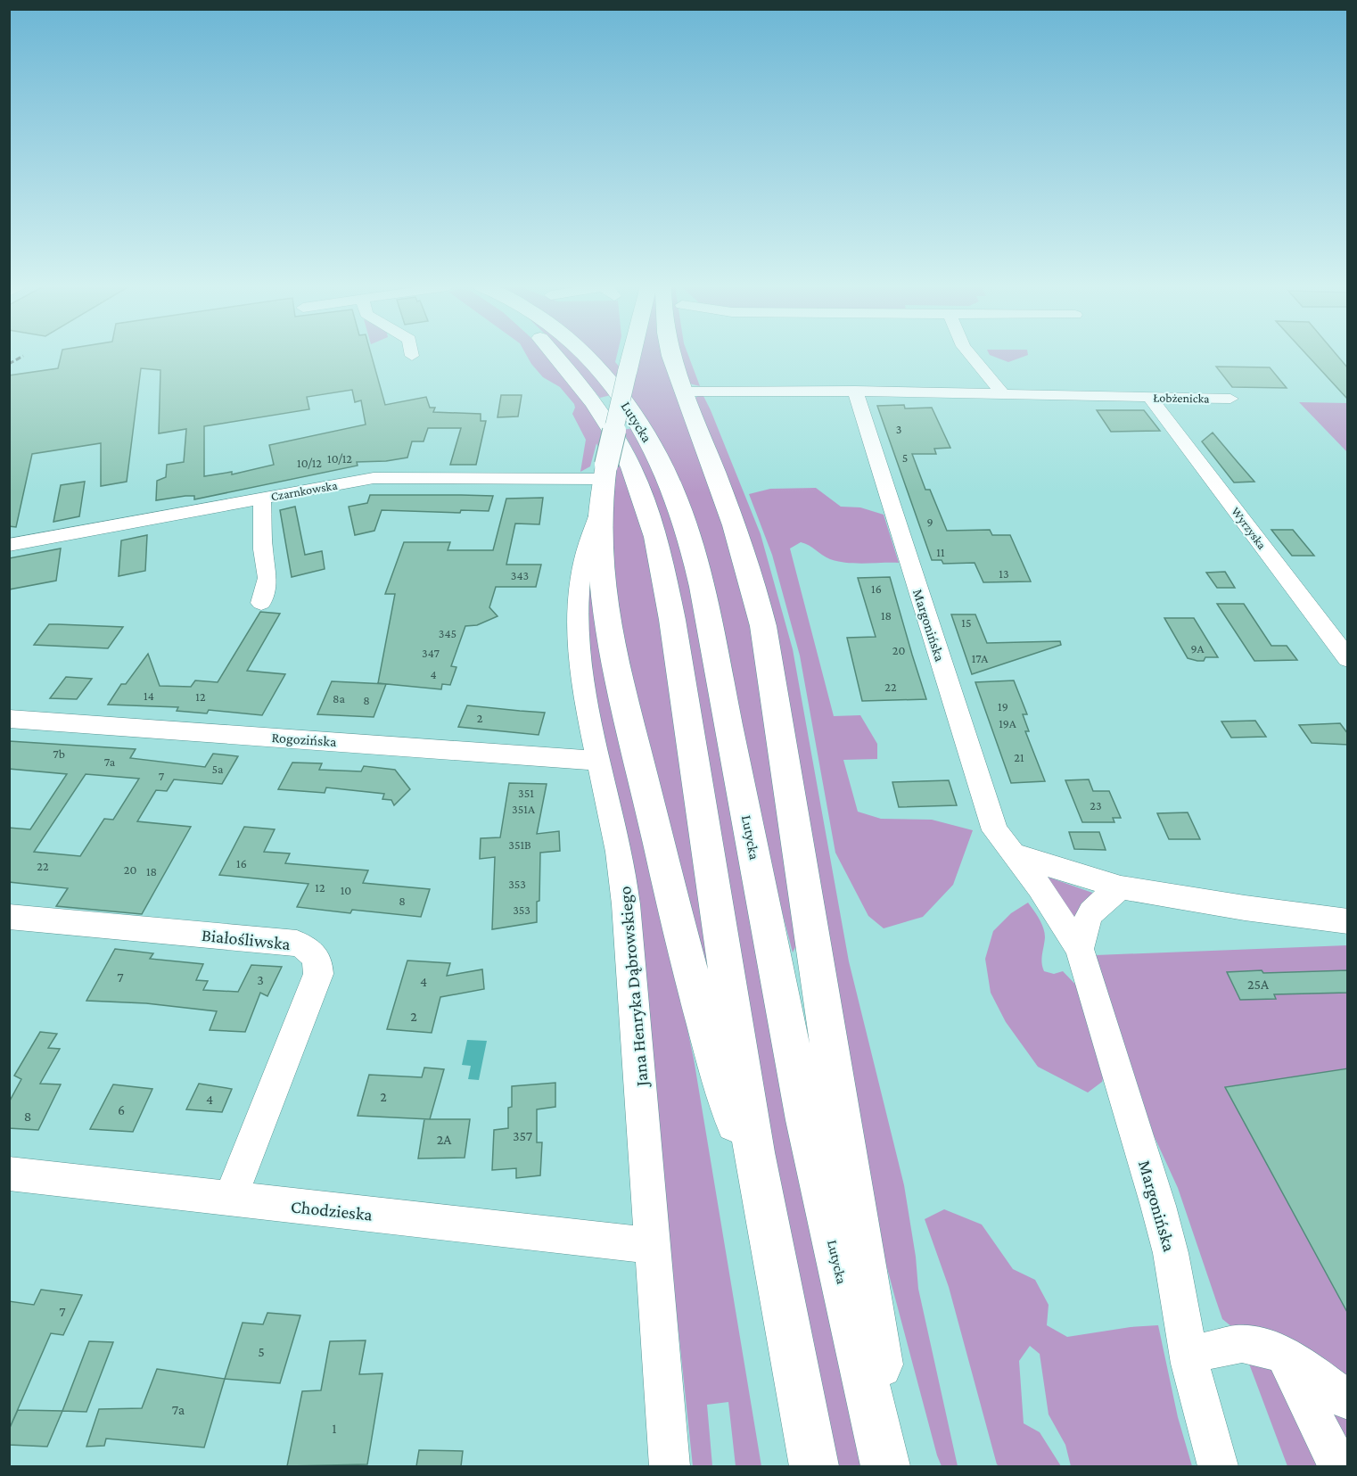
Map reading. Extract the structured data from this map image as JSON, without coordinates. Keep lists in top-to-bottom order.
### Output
{
  "streets": {
    "main road": ["Lutycka"],
    "street": [
      "Łobżenicka",
      "Czarnkowska",
      "Wyrzyska",
      "Margonińska",
      "Rogozińska",
      "Białośliwska",
      "Jana Henryka Dąbrowskiego",
      "Chodzieska"
    ]
  },
  "crossings": [
    ["Łobżenicka", "Wyrzyska"],
    ["Łobżenicka", "Margonińska"],
    ["Czarnkowska", "Jana Henryka Dąbrowskiego"],
    ["Rogozińska", "Jana Henryka Dąbrowskiego"],
    ["Białośliwska", "Chodzieska"],
    ["Jana Henryka Dąbrowskiego", "Chodzieska"]
  ],
  "house_numbers": [
    "3",
    "5",
    "10/12",
    "10/12",
    "9",
    "11",
    "13",
    "343",
    "16",
    "18",
    "15",
    "345",
    "9A",
    "20",
    "347",
    "17A",
    "4",
    "22",
    "14",
    "12",
    "8a",
    "8",
    "19",
    "2",
    "19A",
    "7b",
    "21",
    "7a",
    "5a",
    "7",
    "351",
    "23",
    "351A",
    "351B",
    "16",
    "22",
    "20",
    "18",
    "353",
    "12",
    "10",
    "8",
    "353",
    "7",
    "3",
    "4",
    "25A",
    "2",
    "2",
    "4",
    "6",
    "8",
    "357",
    "2A",
    "7",
    "5",
    "7a",
    "1"
  ]
}
